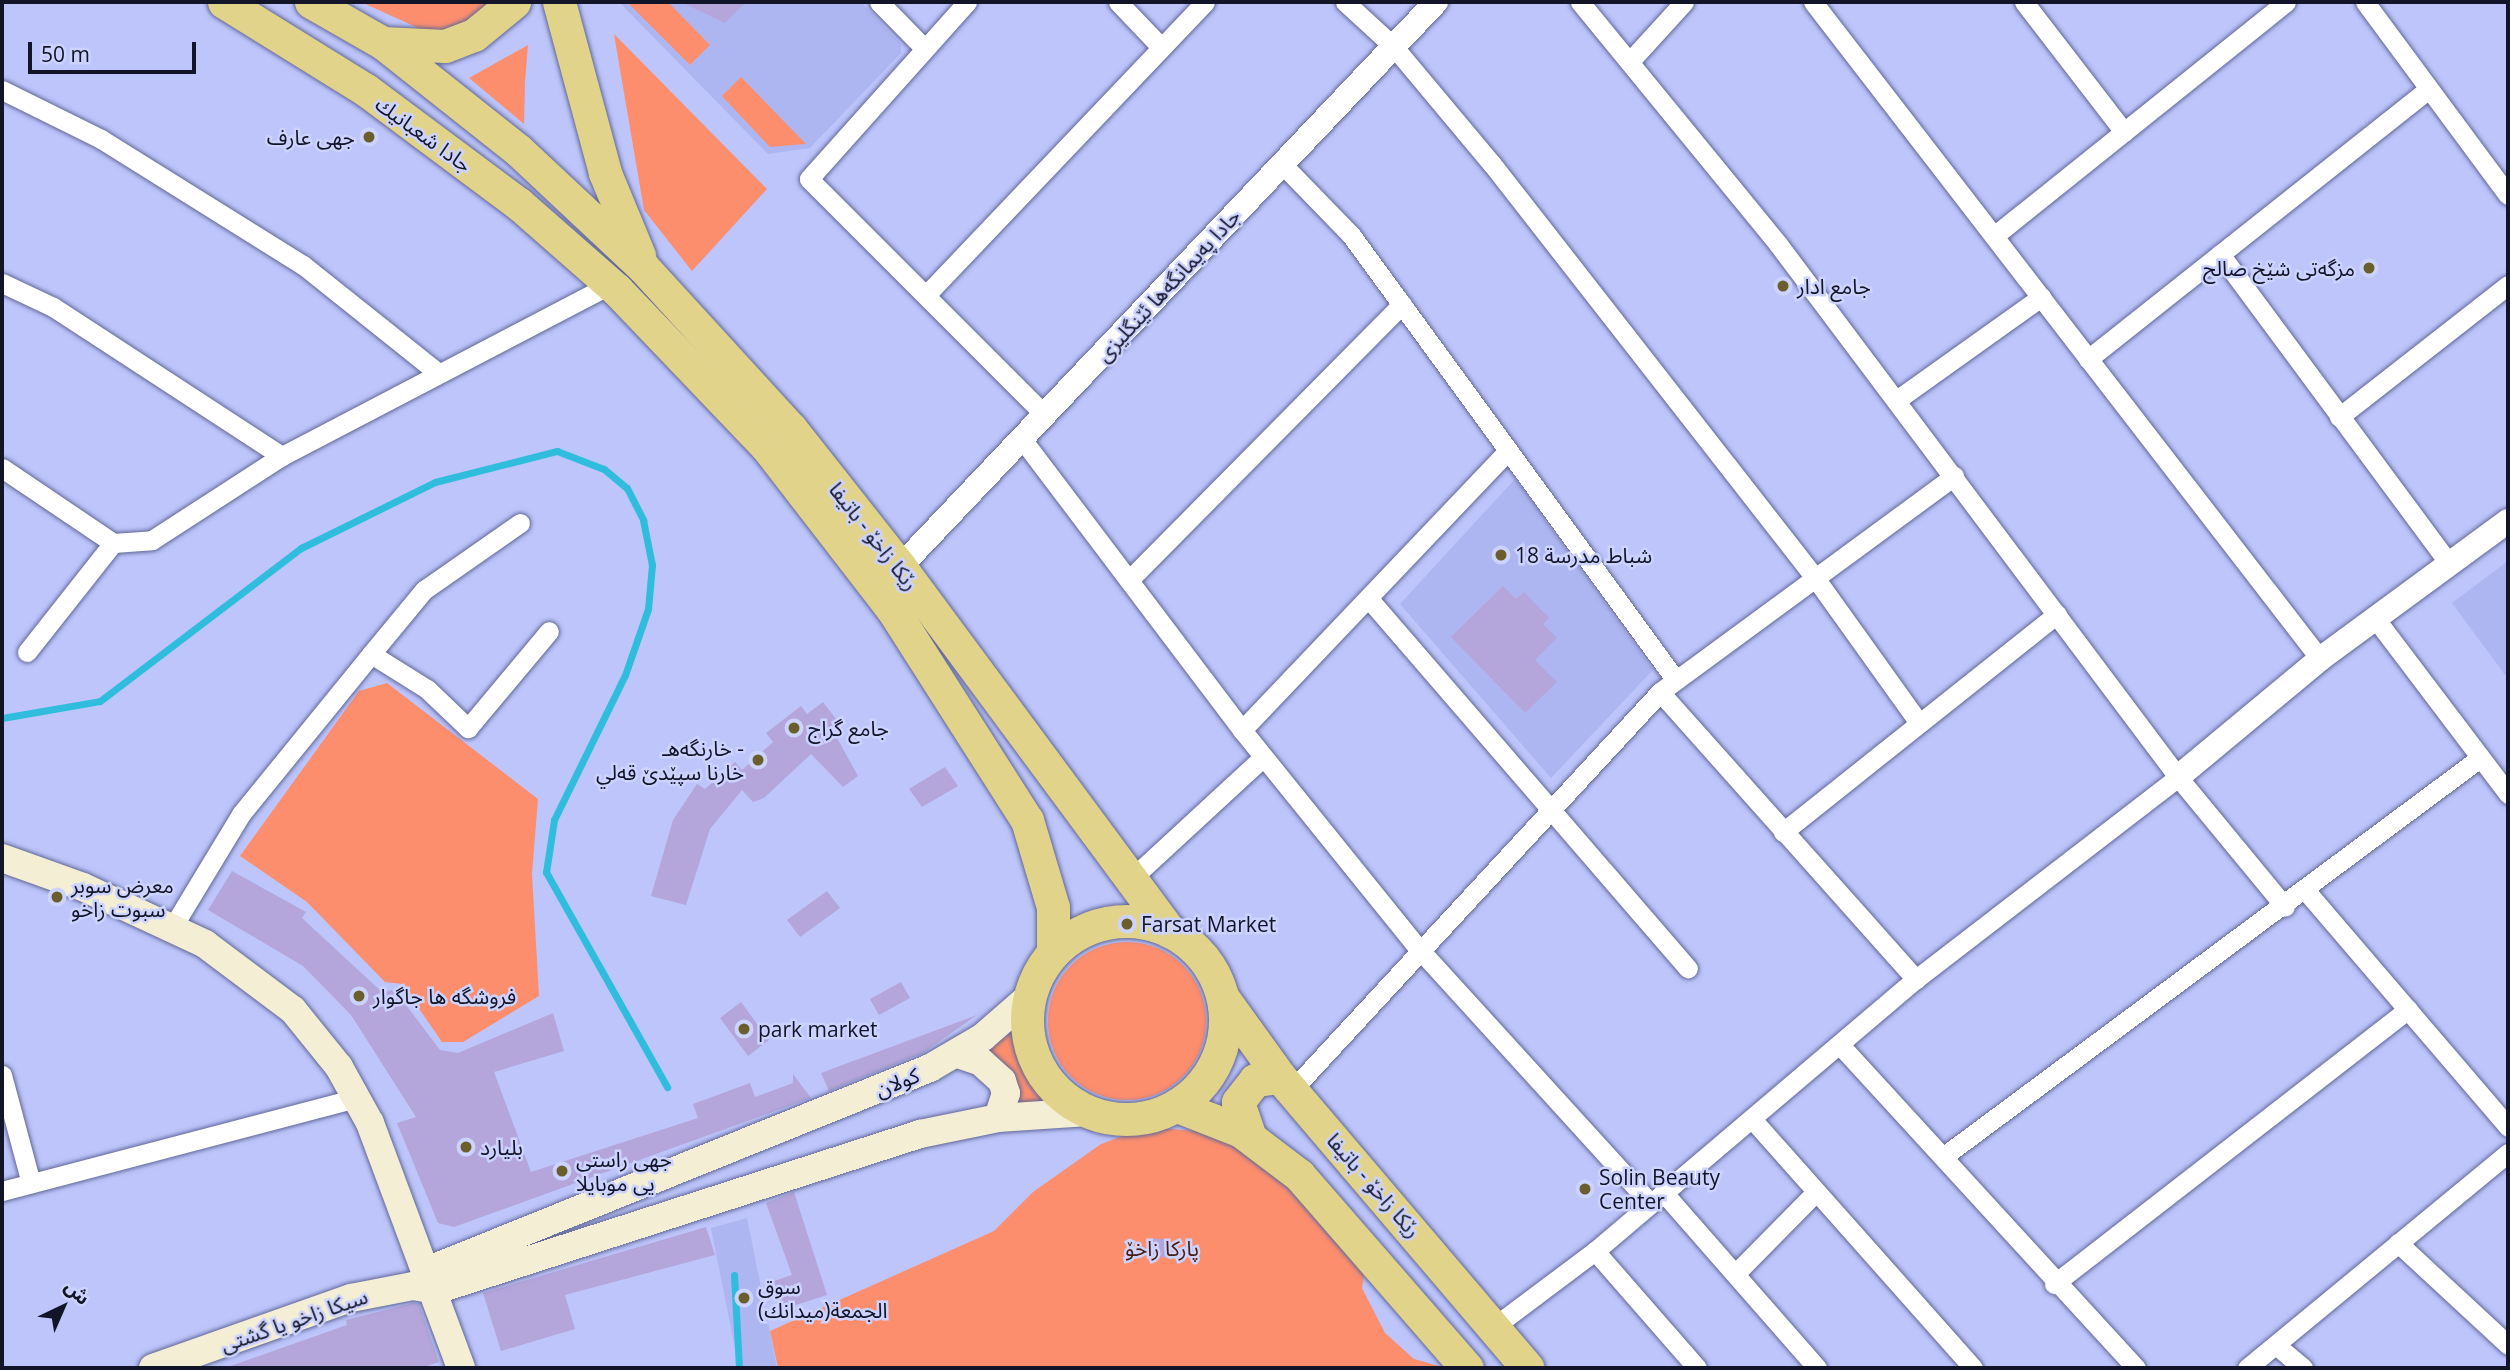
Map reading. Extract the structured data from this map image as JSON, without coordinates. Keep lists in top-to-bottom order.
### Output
{
  "streets": {
    "highway": ["جادا شعبانيك", "رێکا زاخۆ - باتیفا"],
    "main road": ["كولان", "سیکا زاخو یا گشتى"],
    "street": ["جادا په‌يمانگه‌ها ئێنگليزى"]
  },
  "crossings": [
    ["جادا شعبانيك", "رێکا زاخۆ - باتیفا"],
    ["جادا په‌يمانگه‌ها ئێنگليزى", "رێکا زاخۆ - باتیفا"],
    ["رێکا زاخۆ - باتیفا", "كولان"],
    ["كولان", "سیکا زاخو یا گشتى"]
  ],
  "parks": ["پارکا زاخۆ"],
  "places": [
    "جهى عارف",
    "مزگەتی شێخ صالح",
    "جامع ادار",
    "18 شباط مدرسة",
    "جامع گراج",
    "خارنگه‌هـ - خارنا سپێدێ قه‌لي",
    "معرض سوبر سبوت زاخو",
    "Farsat Market",
    "فروشگه ها جاگوار",
    "park market",
    "بليارد",
    "جهى راستى يى موبايلا",
    "Solin Beauty Center",
    "سوق الجمعة(ميدانك)"
  ],
  "scale_bar": "50 m",
  "north": "top right"
}
